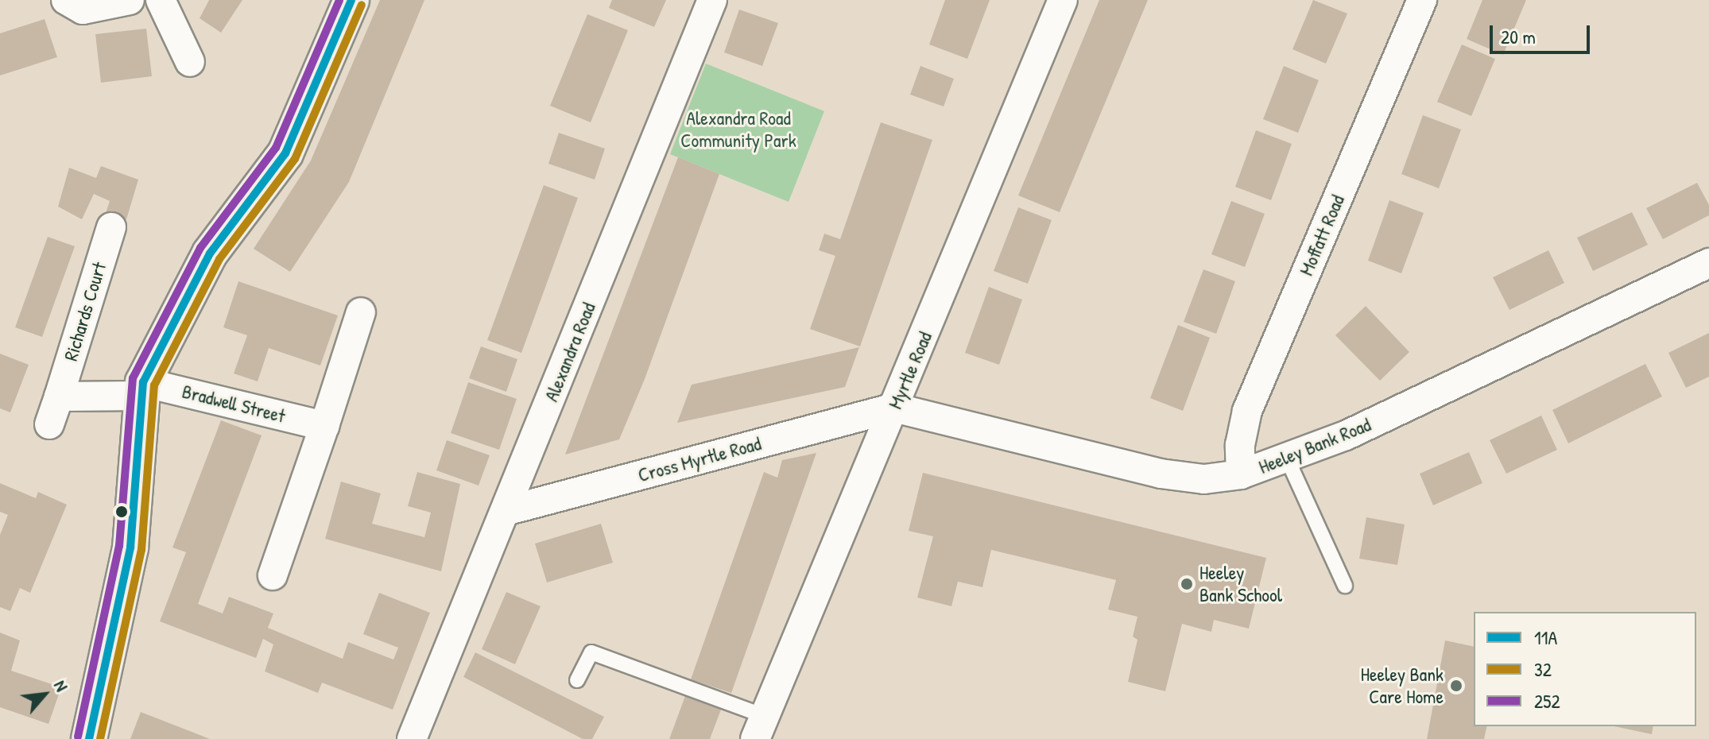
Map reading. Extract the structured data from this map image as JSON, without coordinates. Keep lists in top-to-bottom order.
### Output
{
  "streets": {
    "street": [
      "Moffatt Road",
      "Richards Court",
      "Alexandra Road",
      "Myrtle Road",
      "Bradwell Street",
      "Heeley Bank Road",
      "Cross Myrtle Road"
    ]
  },
  "crossings": [
    ["Moffatt Road", "Heeley Bank Road"],
    ["Alexandra Road", "Cross Myrtle Road"],
    ["Myrtle Road", "Heeley Bank Road"],
    ["Myrtle Road", "Cross Myrtle Road"],
    ["Heeley Bank Road", "Cross Myrtle Road"]
  ],
  "parks": ["Alexandra Road Community Park"],
  "places": ["Heeley Bank School", "Heeley Bank Care Home"],
  "lines": ["transit line 11A", "transit line 252", "transit line 32"],
  "legend": ["11A", "32", "252"],
  "scale_bar": "20 m",
  "north": "top right"
}
